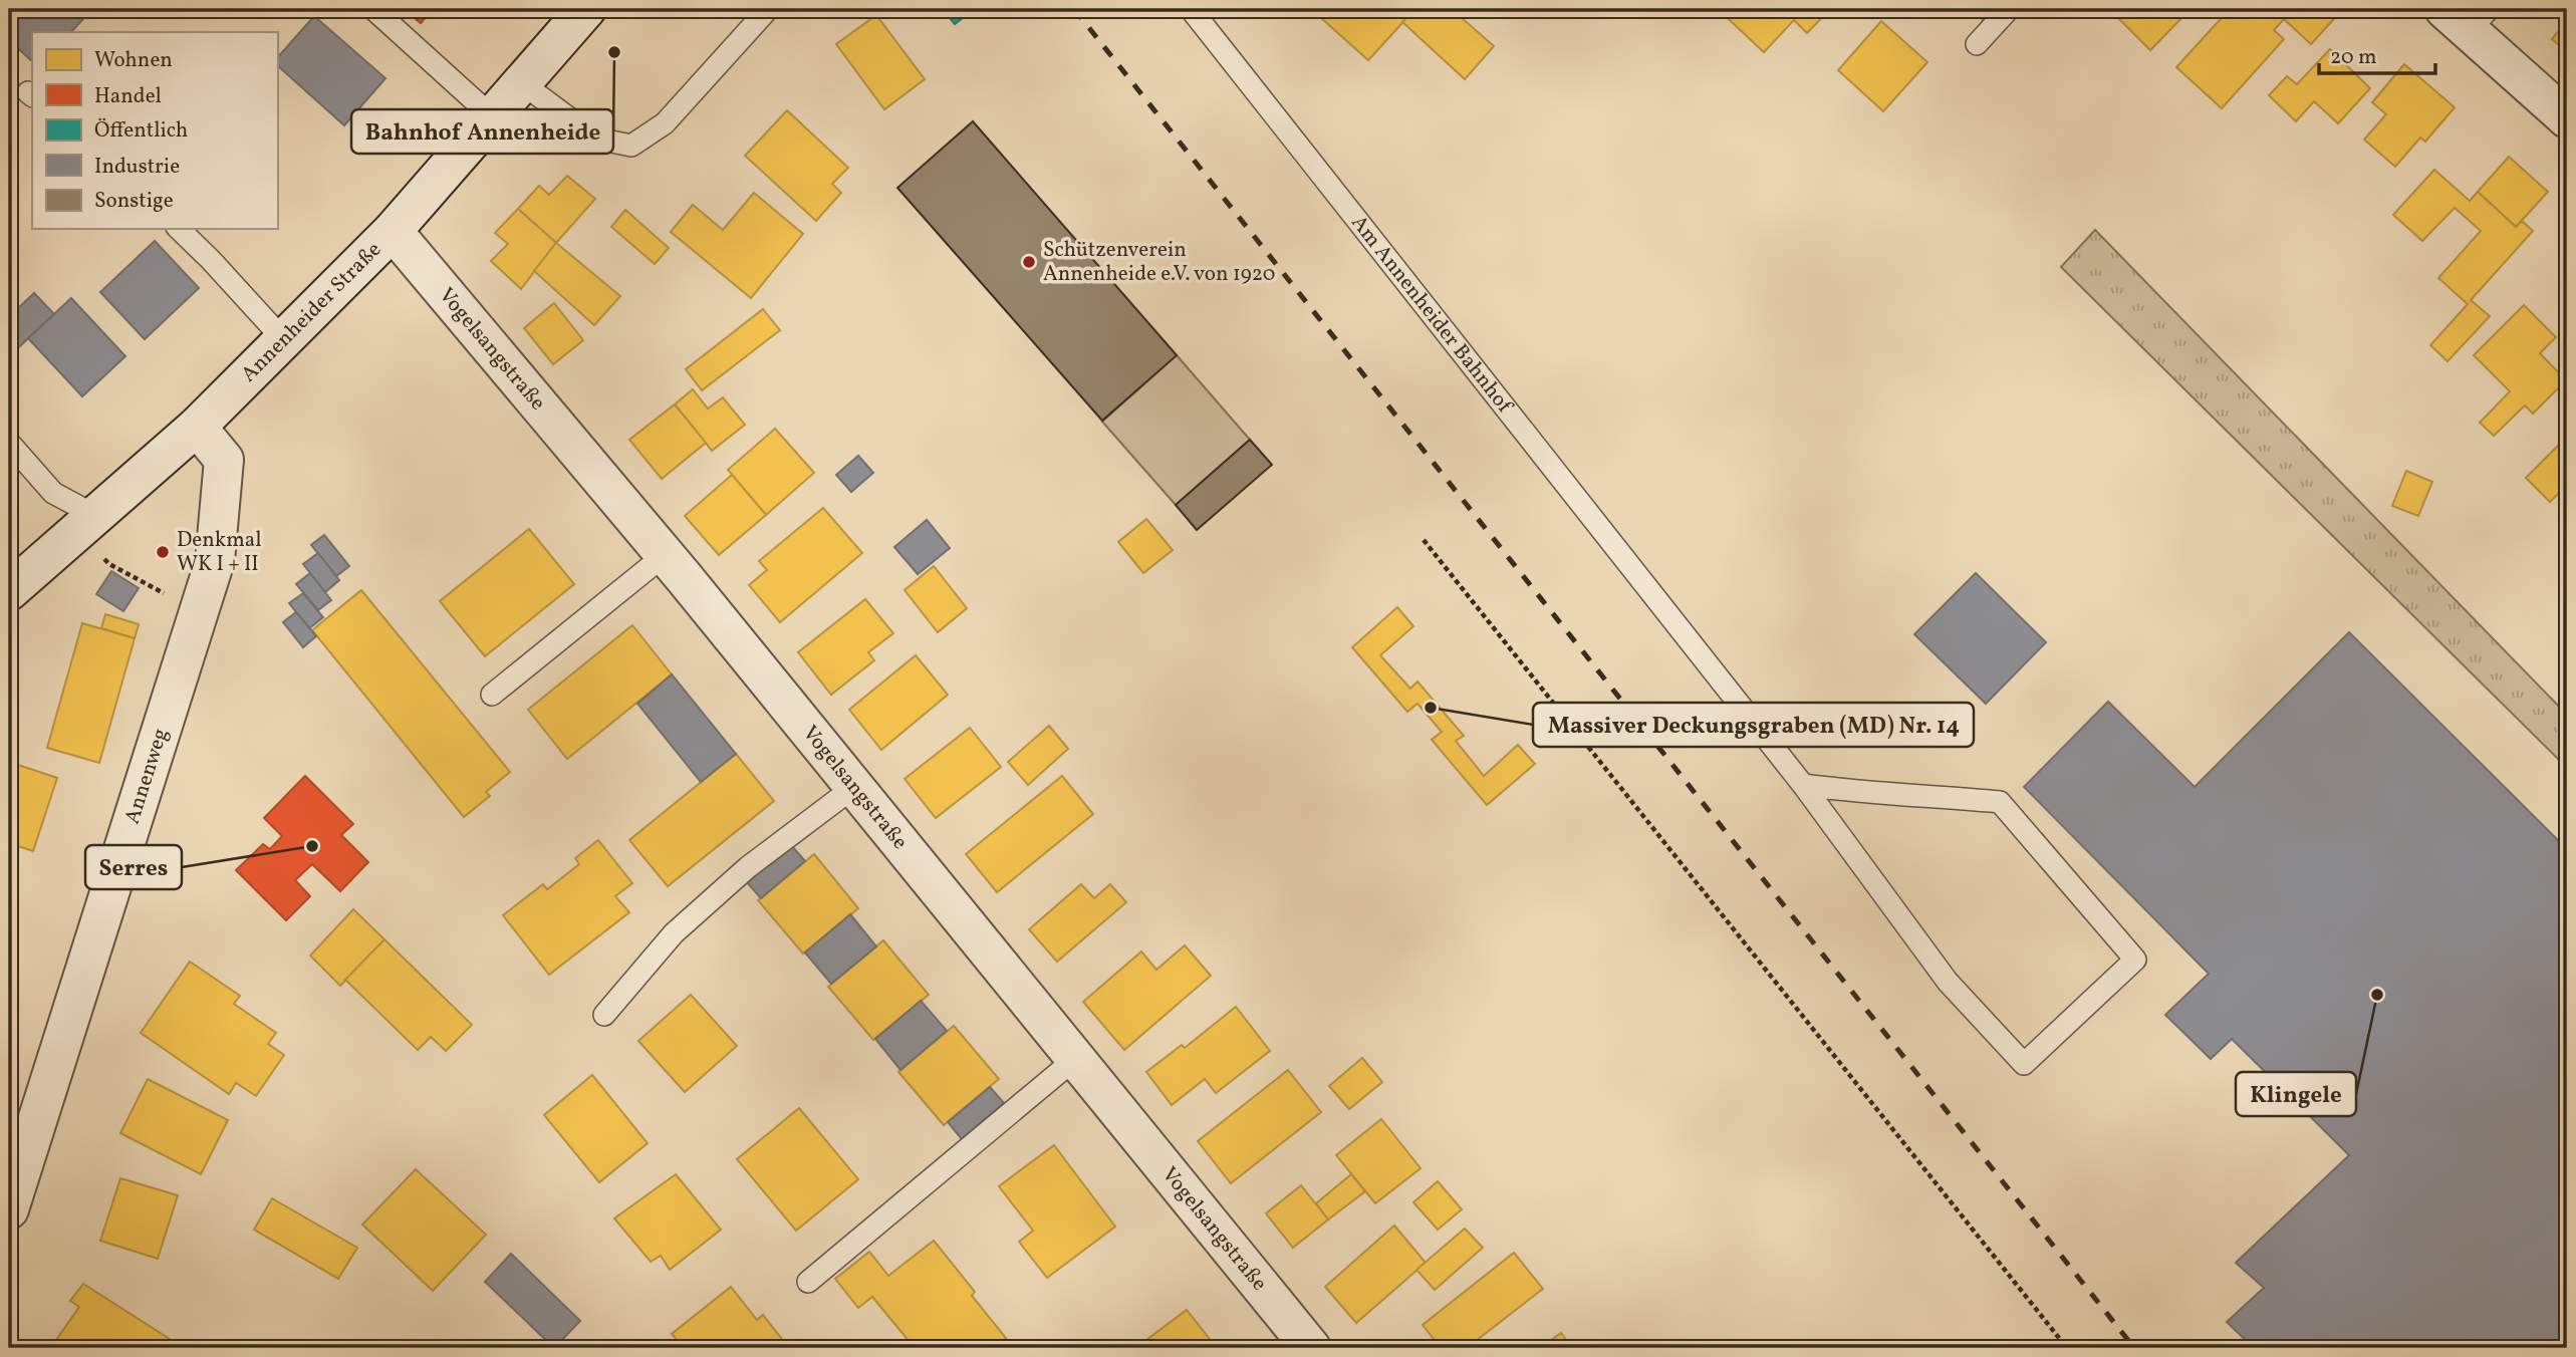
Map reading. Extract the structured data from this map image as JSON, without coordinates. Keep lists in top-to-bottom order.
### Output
{
  "streets": {
    "street": ["Annenheider Straße", "Vogelsangstraße", "Annenweg"],
    "lane": ["Am Annenheider Bahnhof"]
  },
  "crossings": [
    ["Annenheider Straße", "Vogelsangstraße"],
    ["Annenheider Straße", "Annenweg"]
  ],
  "places": [
    "Bahnhof Annenheide",
    "Schützenverein Annenheide e.V. von 1920",
    "Denkmal WK I + II",
    "Massiver Deckungsgraben (MD) Nr. 14",
    "Serres",
    "Klingele"
  ],
  "legend": [
    "Wohnen",
    "Handel",
    "Öffentlich",
    "Industrie",
    "Sonstige"
  ],
  "scale_bar": "20 m"
}
